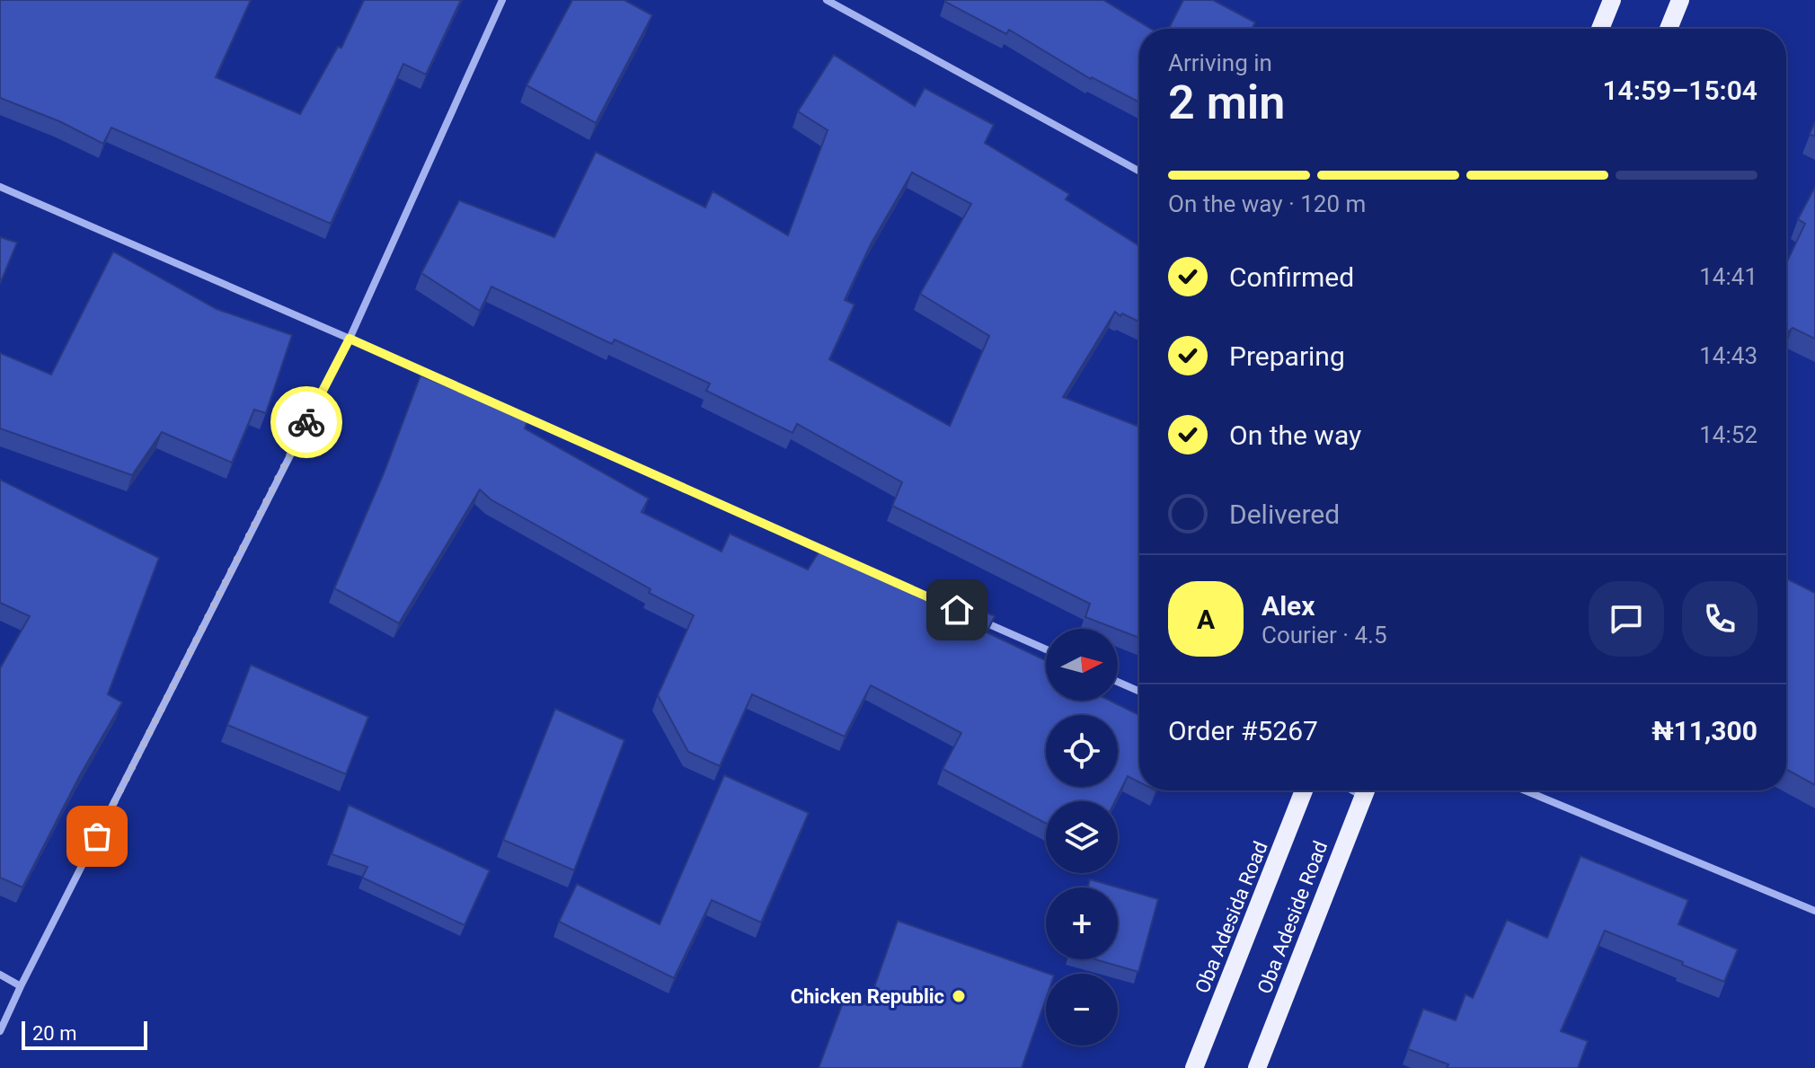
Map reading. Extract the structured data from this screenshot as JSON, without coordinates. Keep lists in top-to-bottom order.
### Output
{
  "streets": {
    "main road": ["Oba Adesida Road", "Oba Adeside Road"]
  },
  "places": ["Chicken Republic"],
  "scale_bar": "20 m",
  "north": "right",
  "page": {
    "heading": ["2 min", "Arriving in", "14:59–15:04"],
    "panel": [
      "Alex",
      "Courier · 4.5",
      "Order #5267",
      "₦11,300"
    ],
    "bar": "On the way · 120 m",
    "list": [
      ["Confirmed", "14:41"],
      ["Preparing", "14:43"],
      ["On the way", "14:52"],
      "Delivered"
    ],
    "round": "A",
    "map_buttons": ["+", "−"],
    "scale": "20 m"
  }
}
